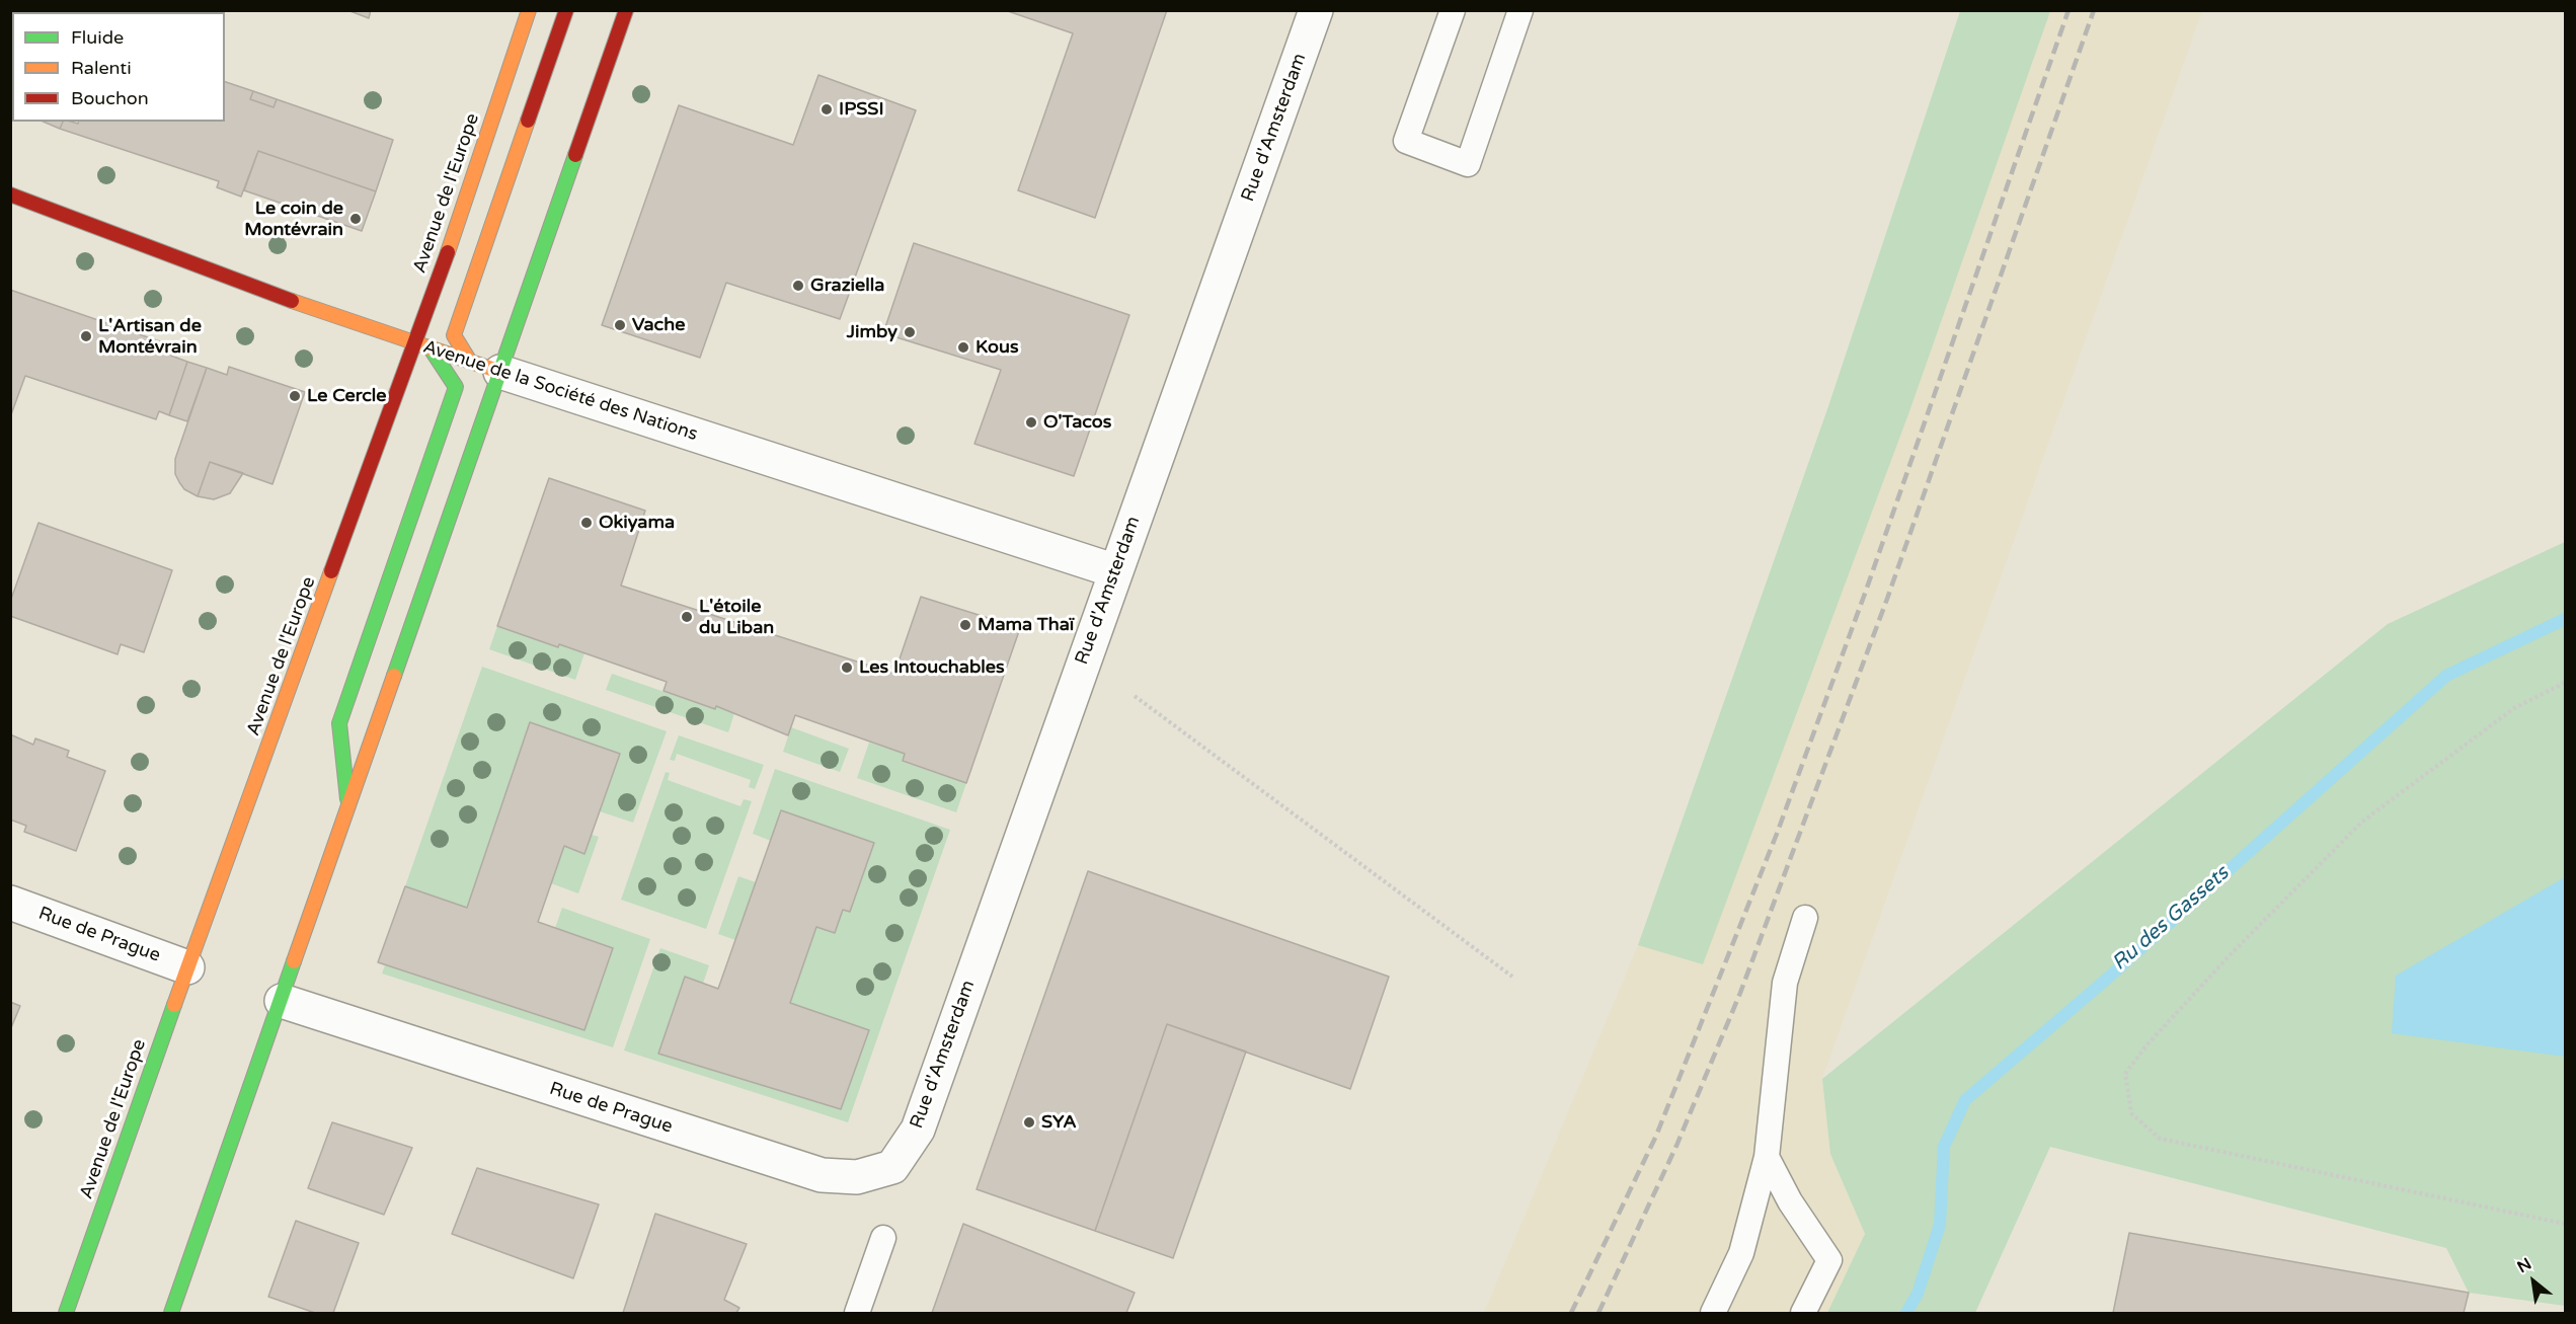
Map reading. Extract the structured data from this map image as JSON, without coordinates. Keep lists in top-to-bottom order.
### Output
{
  "streets": {
    "main road": ["Avenue de l'Europe", "Avenue de la Société des Nations"],
    "street": ["Rue d'Amsterdam", "Rue de Prague"]
  },
  "crossings": [
    ["Rue d'Amsterdam", "Avenue de la Société des Nations"],
    ["Rue d'Amsterdam", "Rue de Prague"],
    ["Avenue de l'Europe", "Avenue de la Société des Nations"],
    ["Avenue de l'Europe", "Rue de Prague"]
  ],
  "water": ["Ru des Gassets"],
  "places": [
    "IPSSI",
    "Le coin de Montévrain",
    "Graziella",
    "Vache",
    "Jimby",
    "L'Artisan de Montévrain",
    "Kous",
    "Le Cercle",
    "O'Tacos",
    "Okiyama",
    "L'étoile du Liban",
    "Mama Thaï",
    "Les Intouchables",
    "SYA"
  ],
  "legend": ["Fluide", "Ralenti", "Bouchon"],
  "north": "top left"
}
